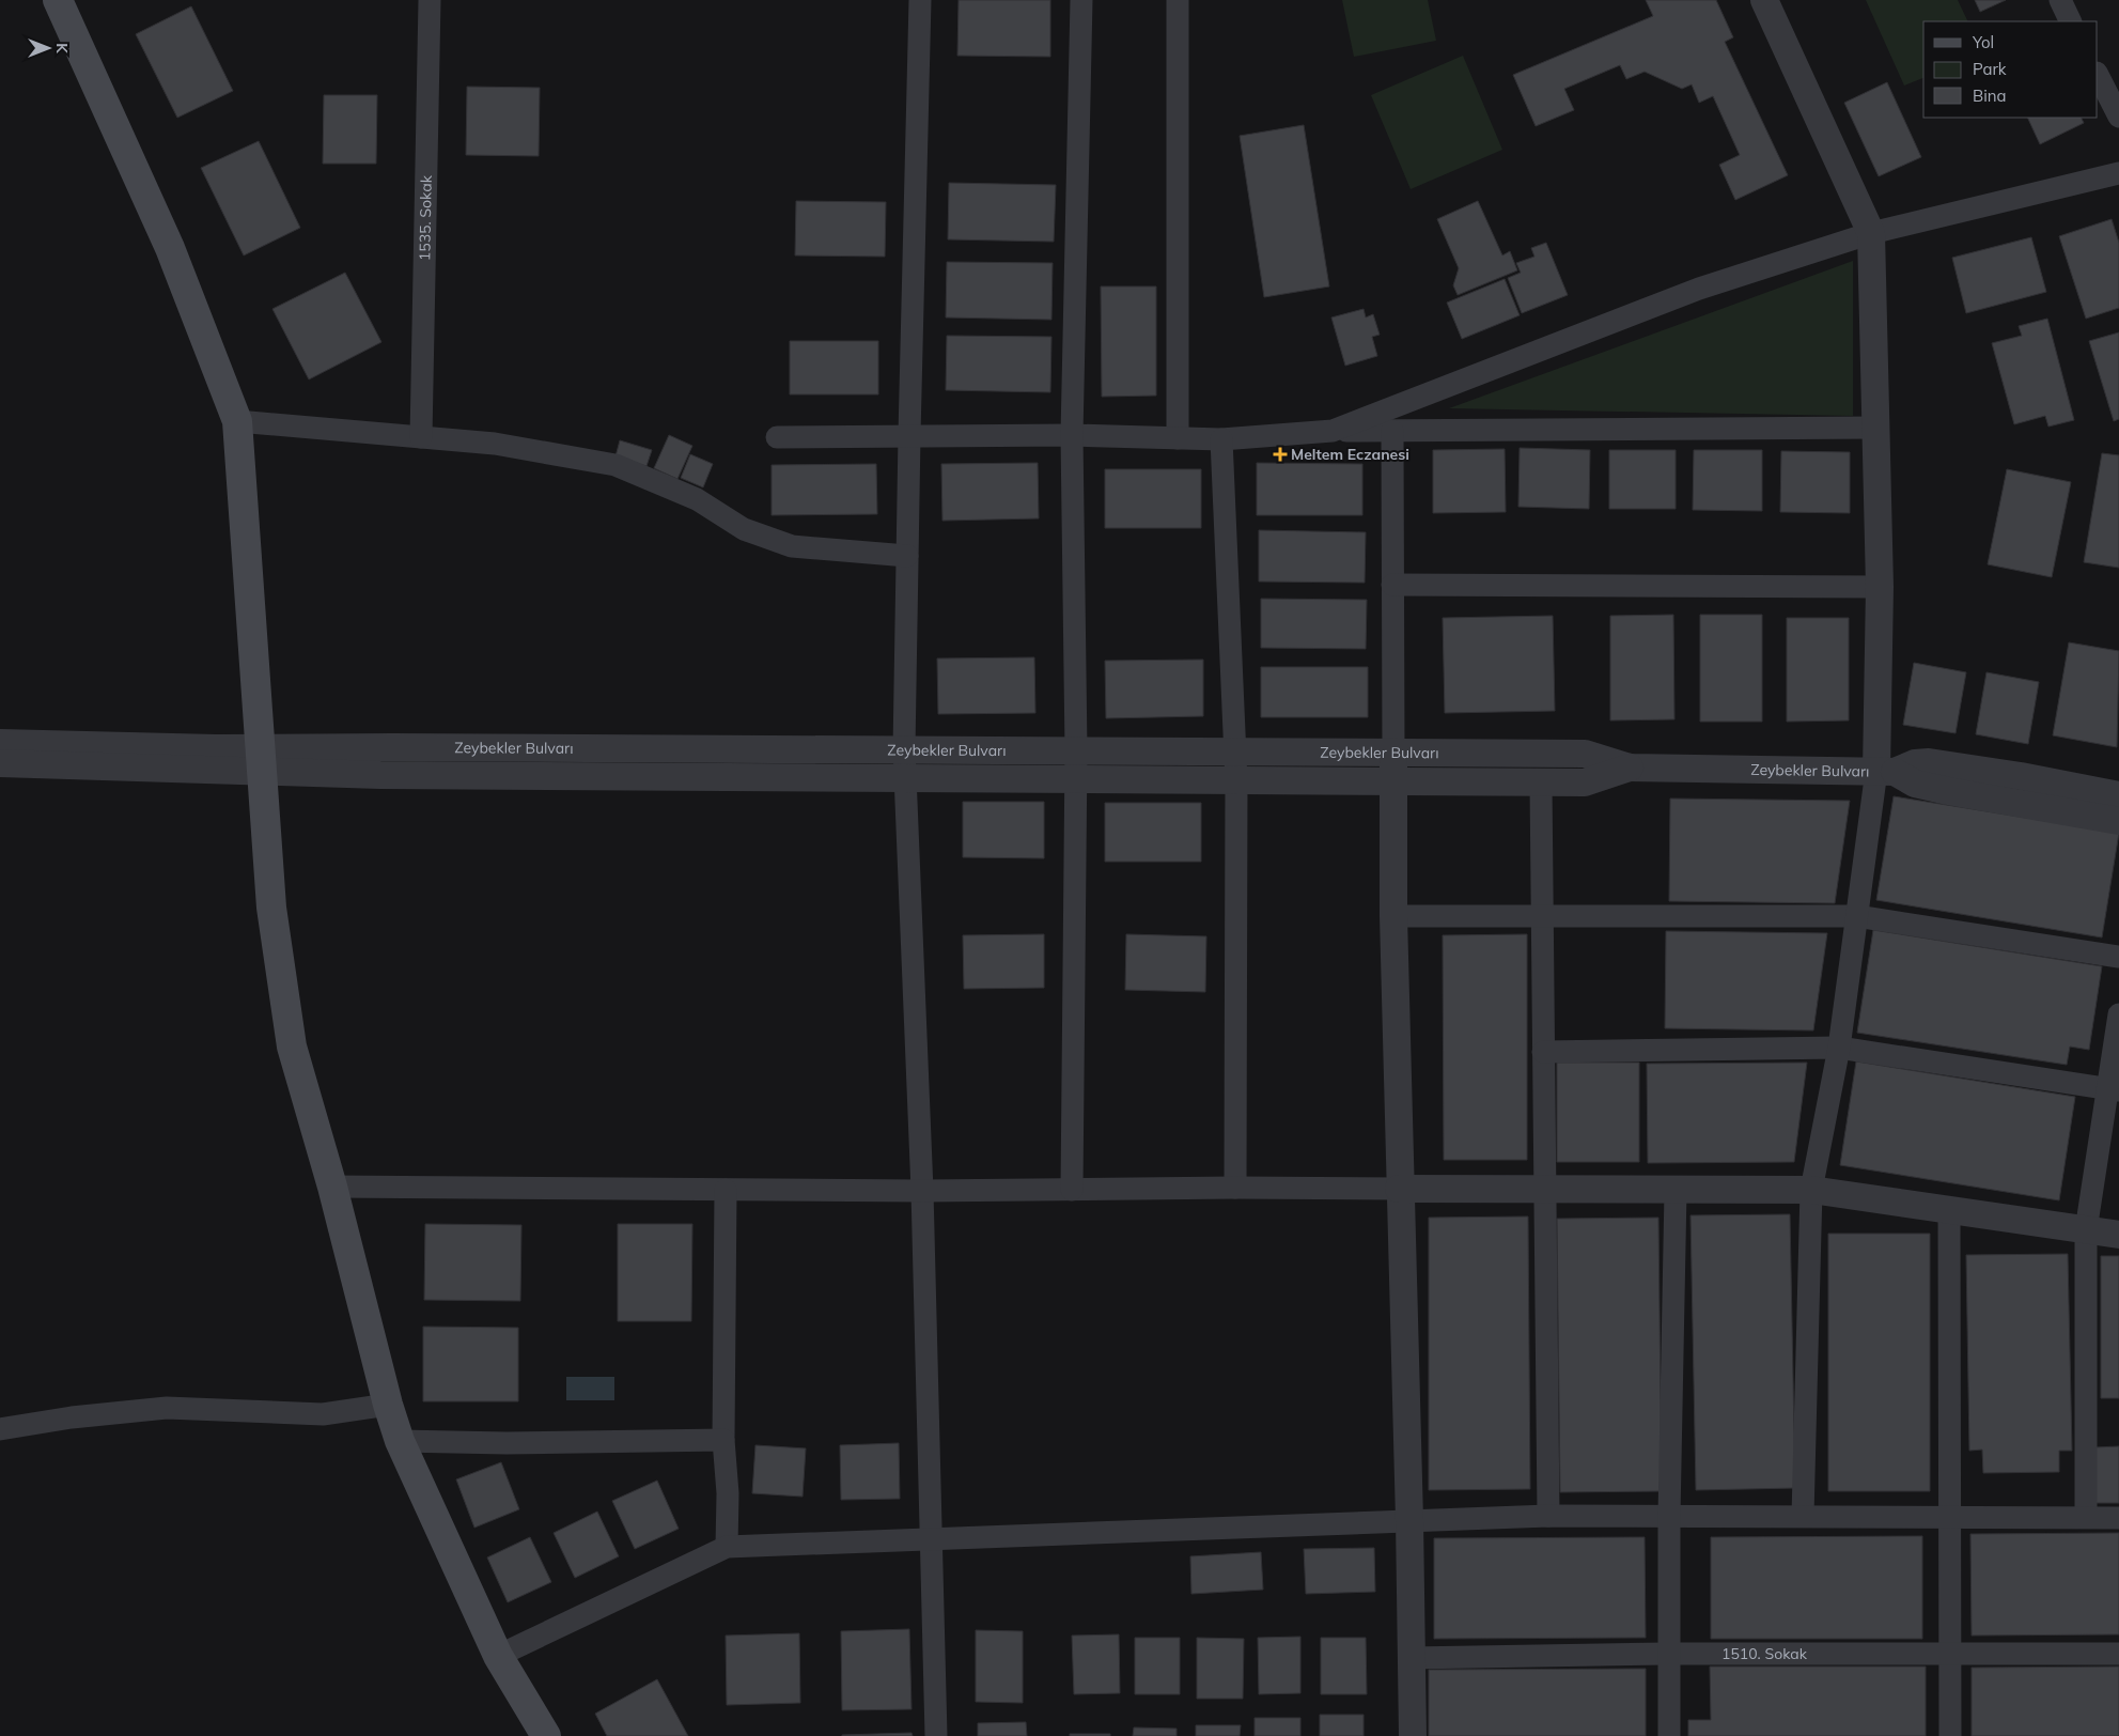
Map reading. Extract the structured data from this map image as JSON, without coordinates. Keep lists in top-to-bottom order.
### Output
{
  "streets": {
    "street": ["1535. Sokak", "Zeybekler Bulvarı", "1510. Sokak"]
  },
  "places": {
    "health": ["Meltem Eczanesi"]
  },
  "legend": ["Yol", "Park", "Bina"],
  "north": "right"
}
